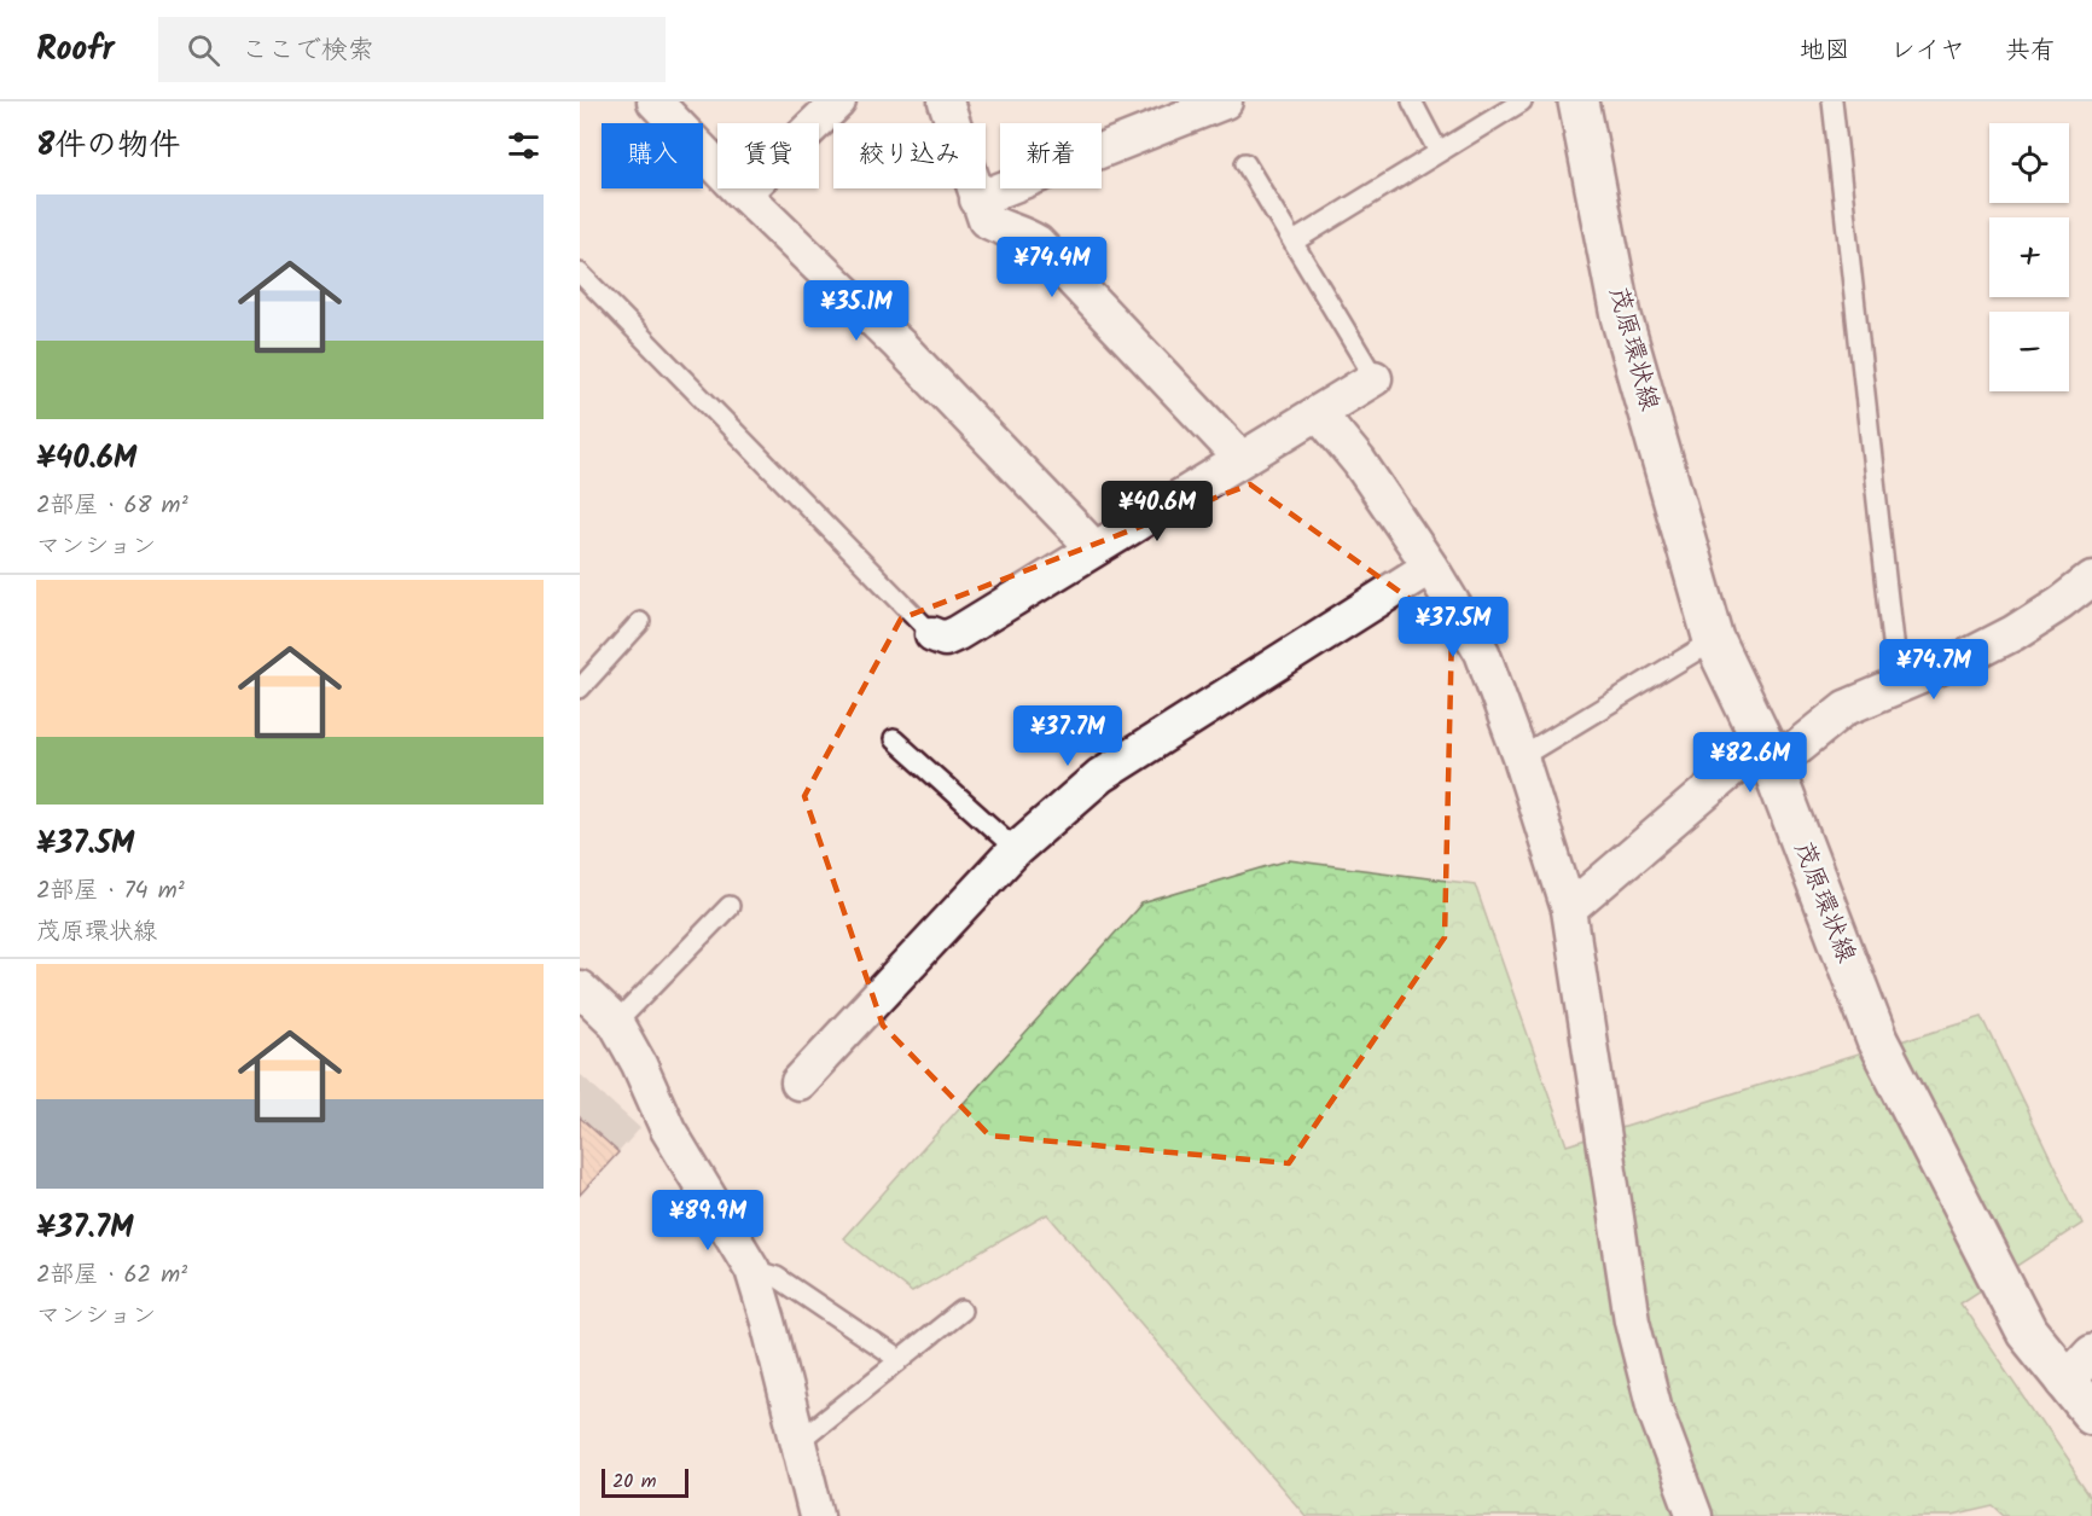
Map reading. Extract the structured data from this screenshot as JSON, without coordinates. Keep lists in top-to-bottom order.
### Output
{
  "streets": {
    "main road": ["茂原環状線"]
  },
  "scale_bar": "20 m",
  "page": {
    "header": "Roofr",
    "search": "ここで検索",
    "nav": ["地図", "レイヤ", "共有"],
    "heading": "8件の物件",
    "map_buttons": ["+", "−"],
    "chip": [
      "購入",
      "賃貸",
      "絞り込み",
      "新着"
    ],
    "list": [
      {
        "name": "¥40.6M",
        "note": "2部屋 · 68 m² · マンション"
      },
      {
        "name": "¥37.5M",
        "note": "2部屋 · 74 m² · 茂原環状線"
      },
      {
        "name": "¥37.7M",
        "note": "2部屋 · 62 m² · マンション"
      }
    ],
    "price": [
      "¥74.4M",
      "¥35.1M",
      "¥40.6M",
      "¥37.5M",
      "¥74.7M",
      "¥37.7M",
      "¥82.6M",
      "¥89.9M"
    ],
    "scale": "20 m"
  }
}
